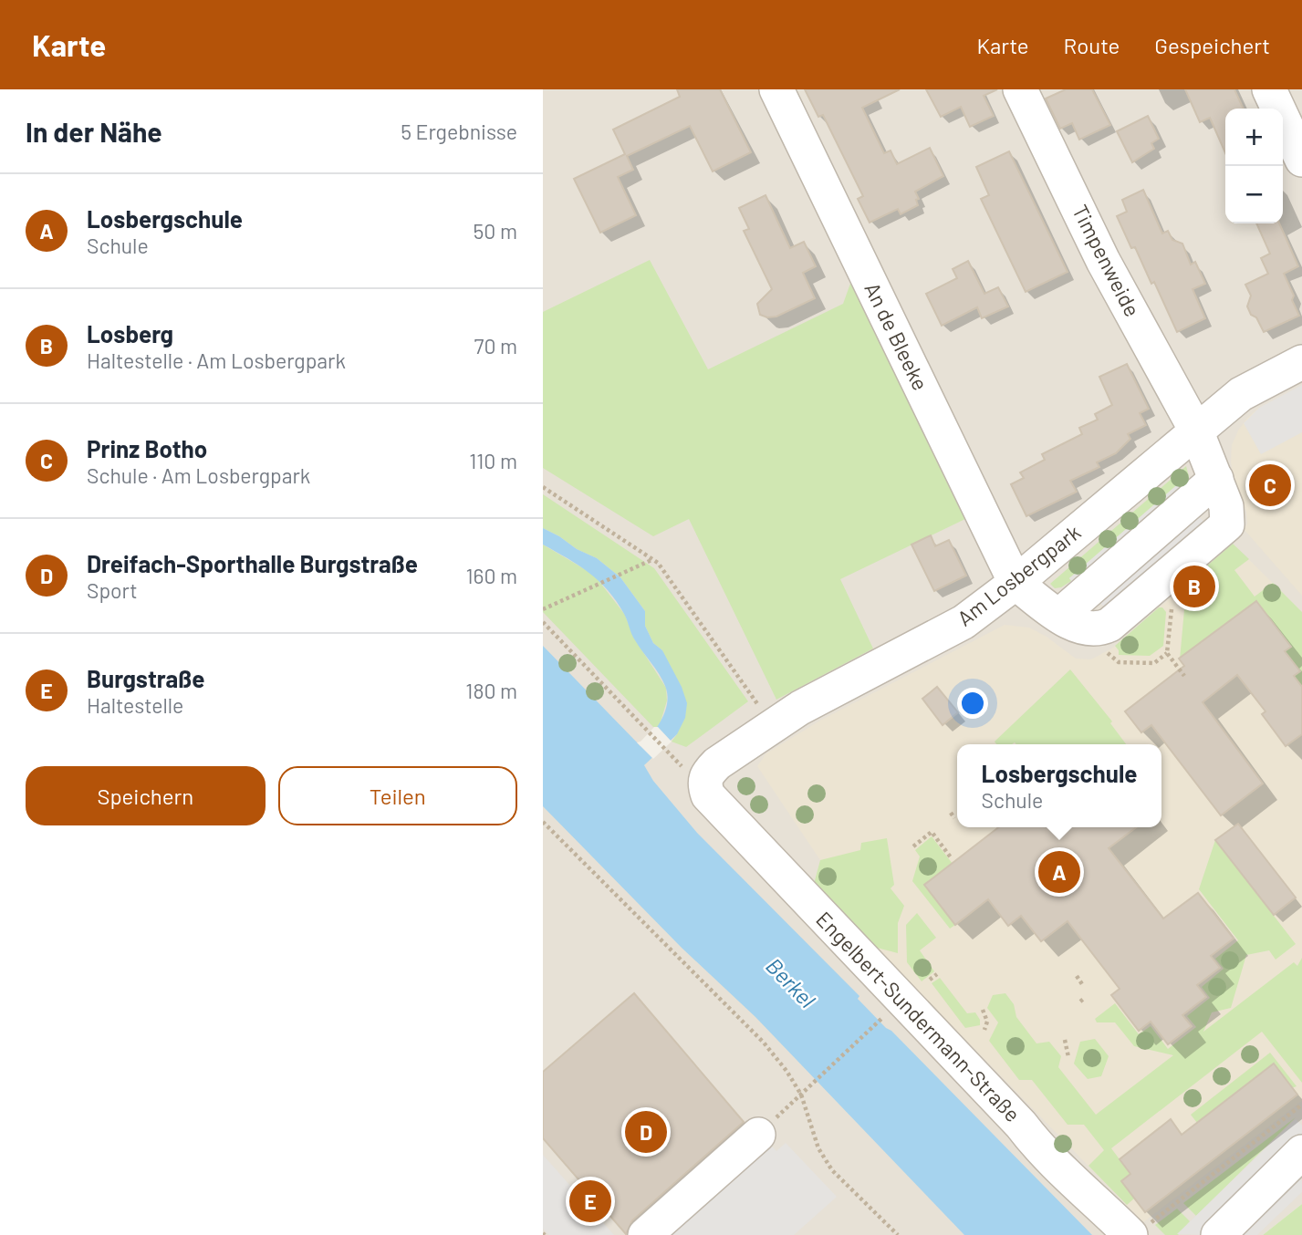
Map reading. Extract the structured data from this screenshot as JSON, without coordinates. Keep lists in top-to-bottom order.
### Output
{
  "streets": {
    "street": [
      "Timpenweide",
      "An de Bleeke",
      "Am Losbergpark",
      "Engelbert-Sundermann-Straße"
    ]
  },
  "crossings": [
    ["Timpenweide", "Am Losbergpark"],
    ["An de Bleeke", "Am Losbergpark"],
    ["Am Losbergpark", "Engelbert-Sundermann-Straße"]
  ],
  "water": ["Berkel"],
  "page": {
    "header": "Karte",
    "nav": ["Karte", "Route", "Gespeichert"],
    "heading": ["In der Nähe", "5 Ergebnisse"],
    "map_buttons": ["+", "−"],
    "list": [
      {
        "mark": "A",
        "name": "Losbergschule",
        "note": "Schule",
        "value": "50 m"
      },
      {
        "mark": "B",
        "name": "Losberg",
        "note": "Haltestelle · Am Losbergpark",
        "value": "70 m"
      },
      {
        "mark": "C",
        "name": "Prinz Botho",
        "note": "Schule · Am Losbergpark",
        "value": "110 m"
      },
      {
        "mark": "D",
        "name": "Dreifach-Sporthalle Burgstraße",
        "note": "Sport",
        "value": "160 m"
      },
      {
        "mark": "E",
        "name": "Burgstraße",
        "note": "Haltestelle",
        "value": "180 m"
      }
    ],
    "pins": [
      "C",
      "B",
      "A",
      "D",
      "E"
    ],
    "popup": ["Losbergschule", "Schule"],
    "buttons": ["Speichern", "Teilen"]
  }
}
